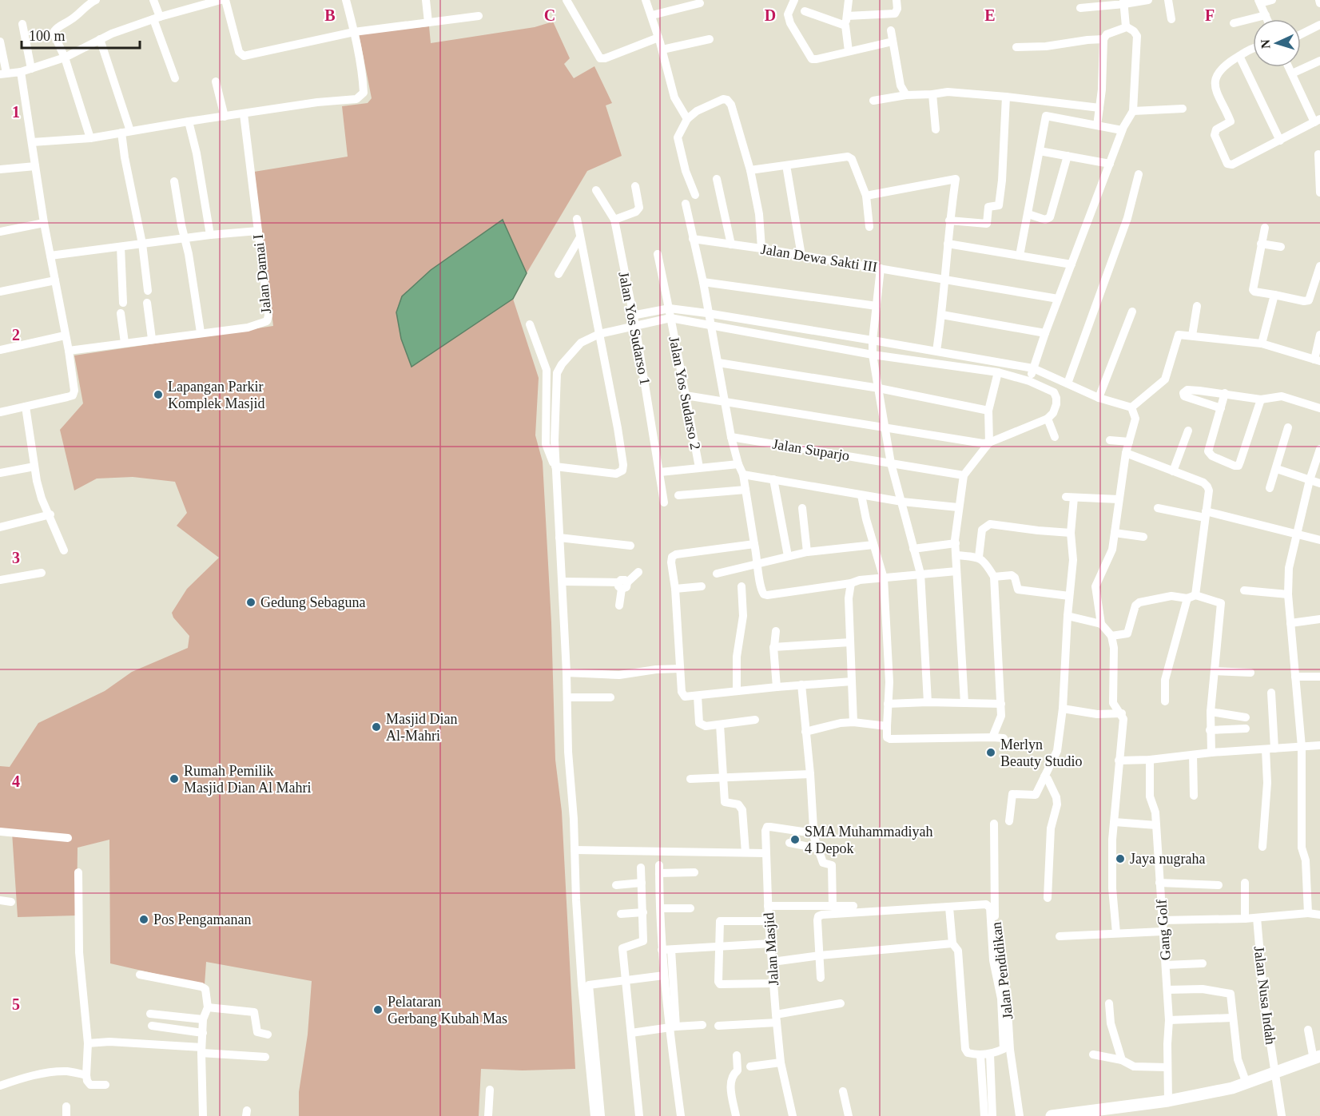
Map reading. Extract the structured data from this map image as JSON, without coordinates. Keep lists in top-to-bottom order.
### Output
{
  "streets": {
    "street": [
      "Jalan Dewa Sakti III",
      "Jalan Damai I",
      "Jalan Yos Sudarso 1",
      "Jalan Yos Sudarso 2",
      "Jalan Suparjo",
      "Gang Golf",
      "Jalan Masjid",
      "Jalan Pendidikan",
      "Jalan Nusa Indah"
    ]
  },
  "places": [
    "Lapangan Parkir Komplek Masjid",
    "Gedung Sebaguna",
    "Masjid Dian Al-Mahri",
    "Merlyn Beauty Studio",
    "Rumah Pemilik Masjid Dian Al Mahri",
    "SMA Muhammadiyah 4 Depok",
    "Jaya nugraha",
    "Pos Pengamanan",
    "Pelataran Gerbang Kubah Mas"
  ],
  "scale_bar": "100 m",
  "north": "left",
  "grid": {
    "columns": [
      "B",
      "C",
      "D",
      "E",
      "F"
    ],
    "rows": [
      "1",
      "2",
      "3",
      "4",
      "5"
    ]
  }
}
